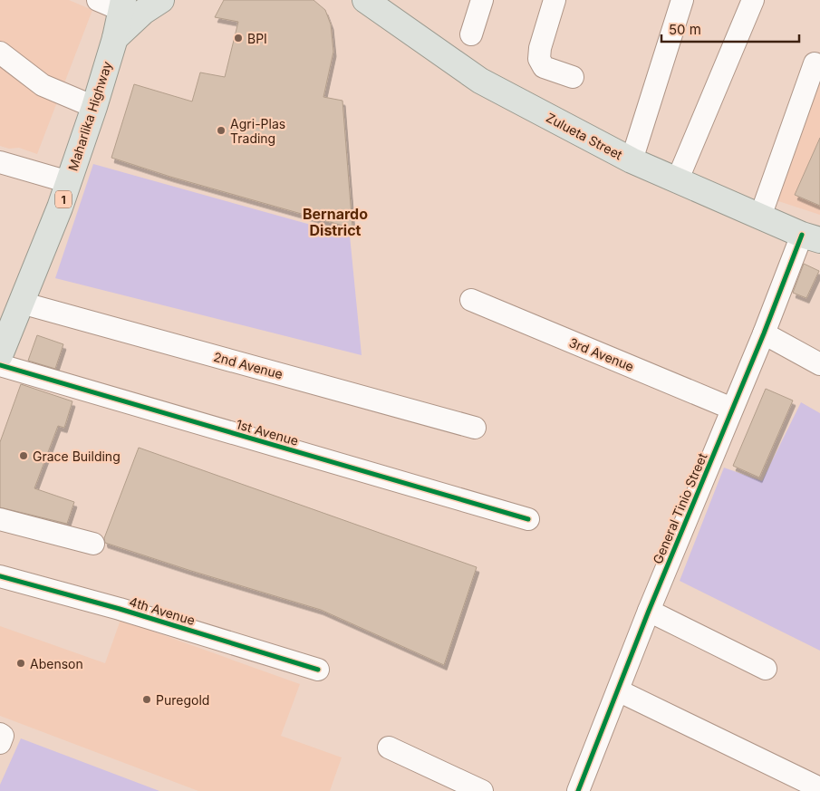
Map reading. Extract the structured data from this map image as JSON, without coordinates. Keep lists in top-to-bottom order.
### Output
{
  "streets": {
    "main road": ["Maharlika Highway", "Zulueta Street", "1"],
    "street": [
      "3rd Avenue",
      "2nd Avenue",
      "1st Avenue",
      "General Tinio Street",
      "4th Avenue"
    ]
  },
  "crossings": [
    ["Maharlika Highway", "2nd Avenue"],
    ["Zulueta Street", "General Tinio Street"],
    ["3rd Avenue", "General Tinio Street"]
  ],
  "districts": ["Bernardo District"],
  "places": [
    "BPI",
    "Agri-Plas Trading",
    "Grace Building",
    "Abenson",
    "Puregold"
  ],
  "scale_bar": "50 m"
}
